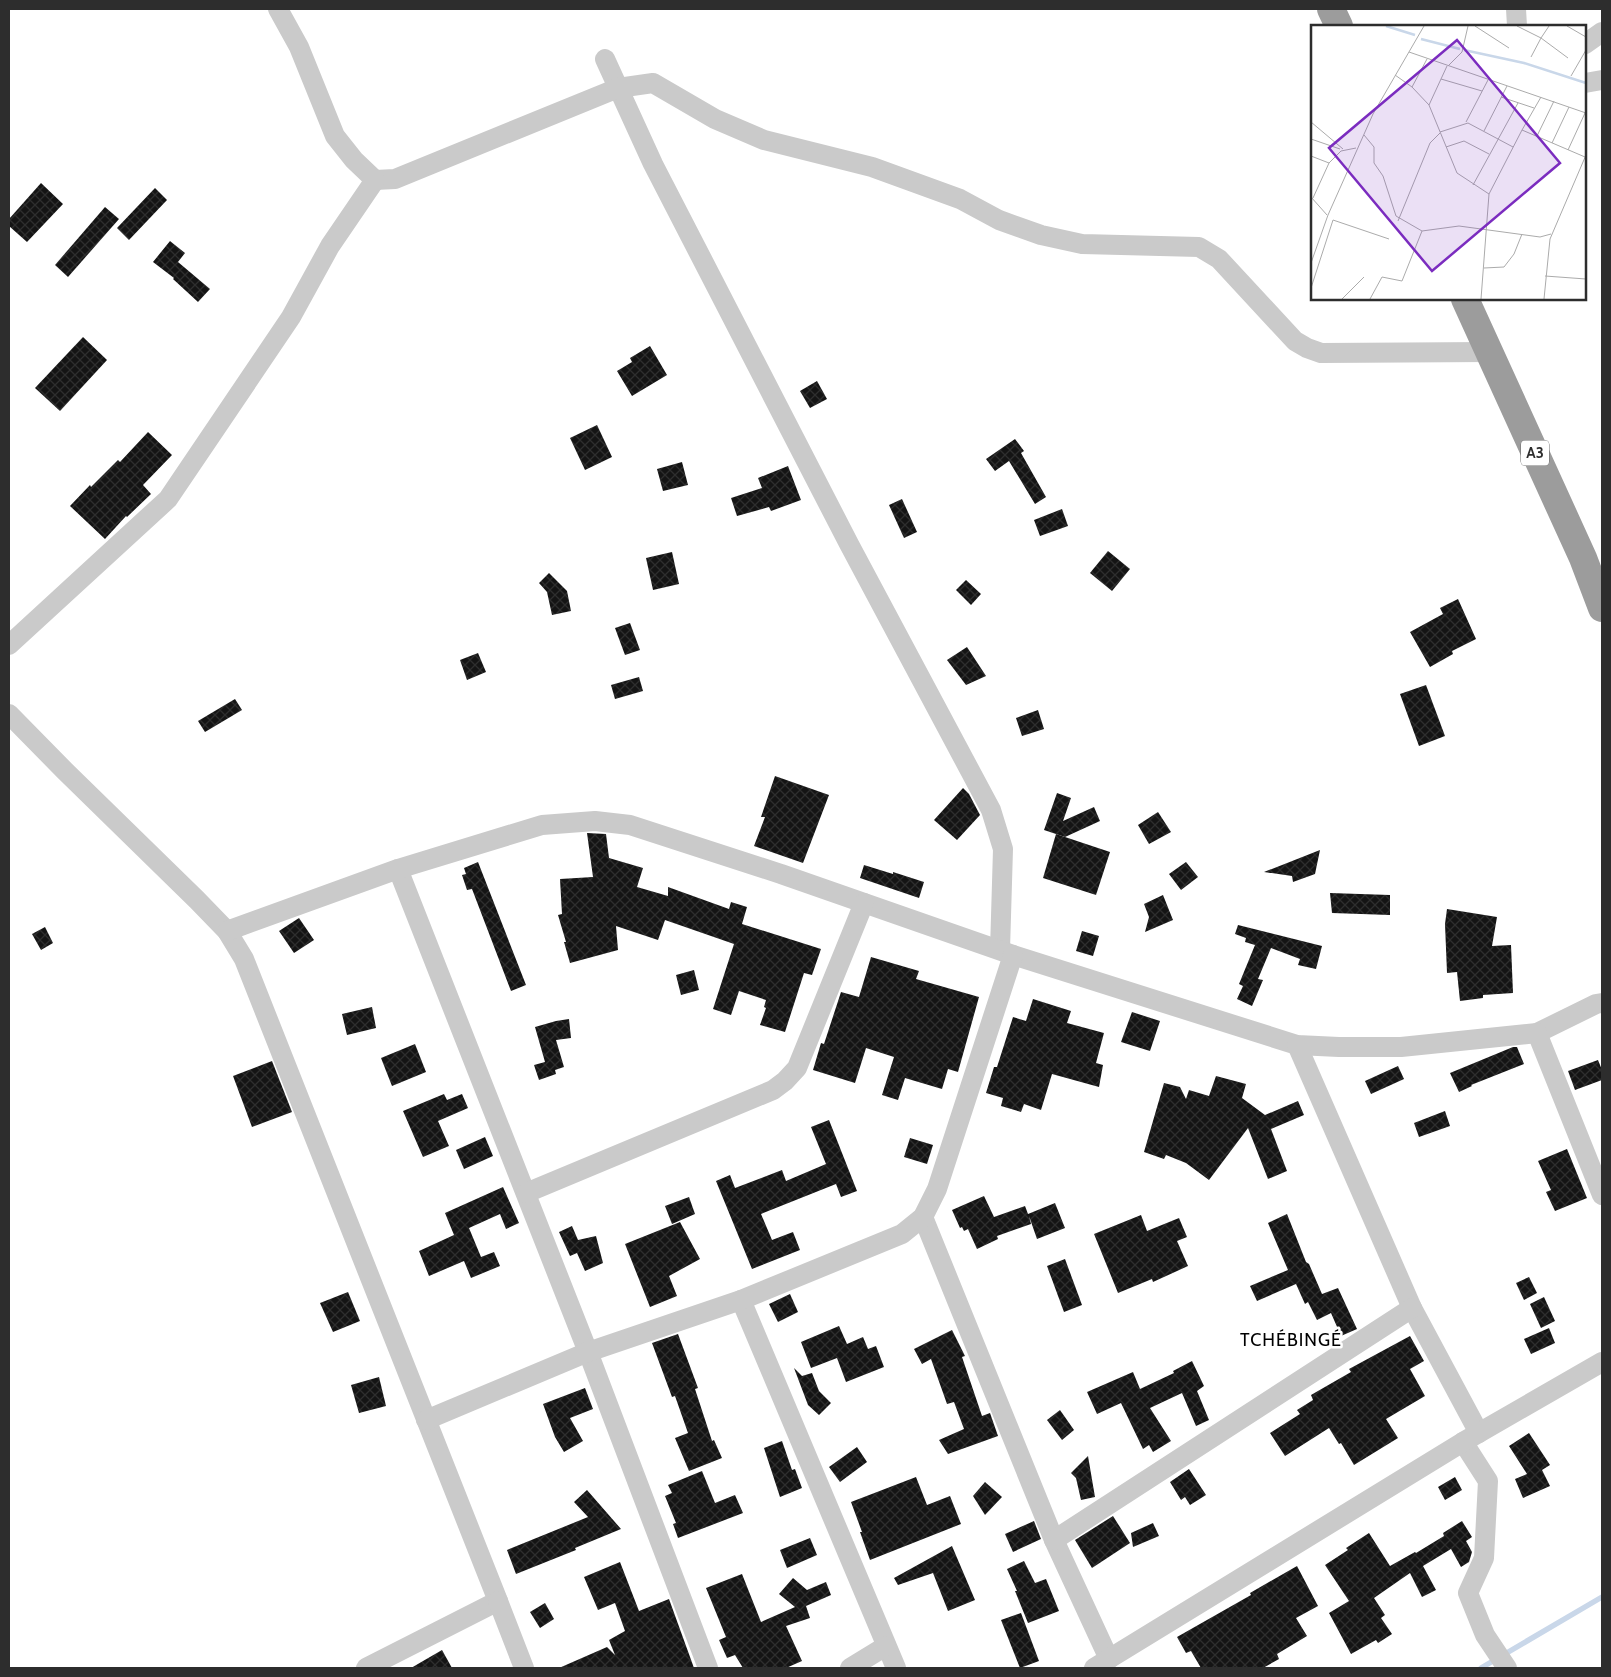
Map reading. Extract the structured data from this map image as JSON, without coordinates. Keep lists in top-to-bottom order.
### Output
{
  "streets": {
    "highway": ["A3"]
  },
  "districts": ["TCHÉBINGÉ"]
}
